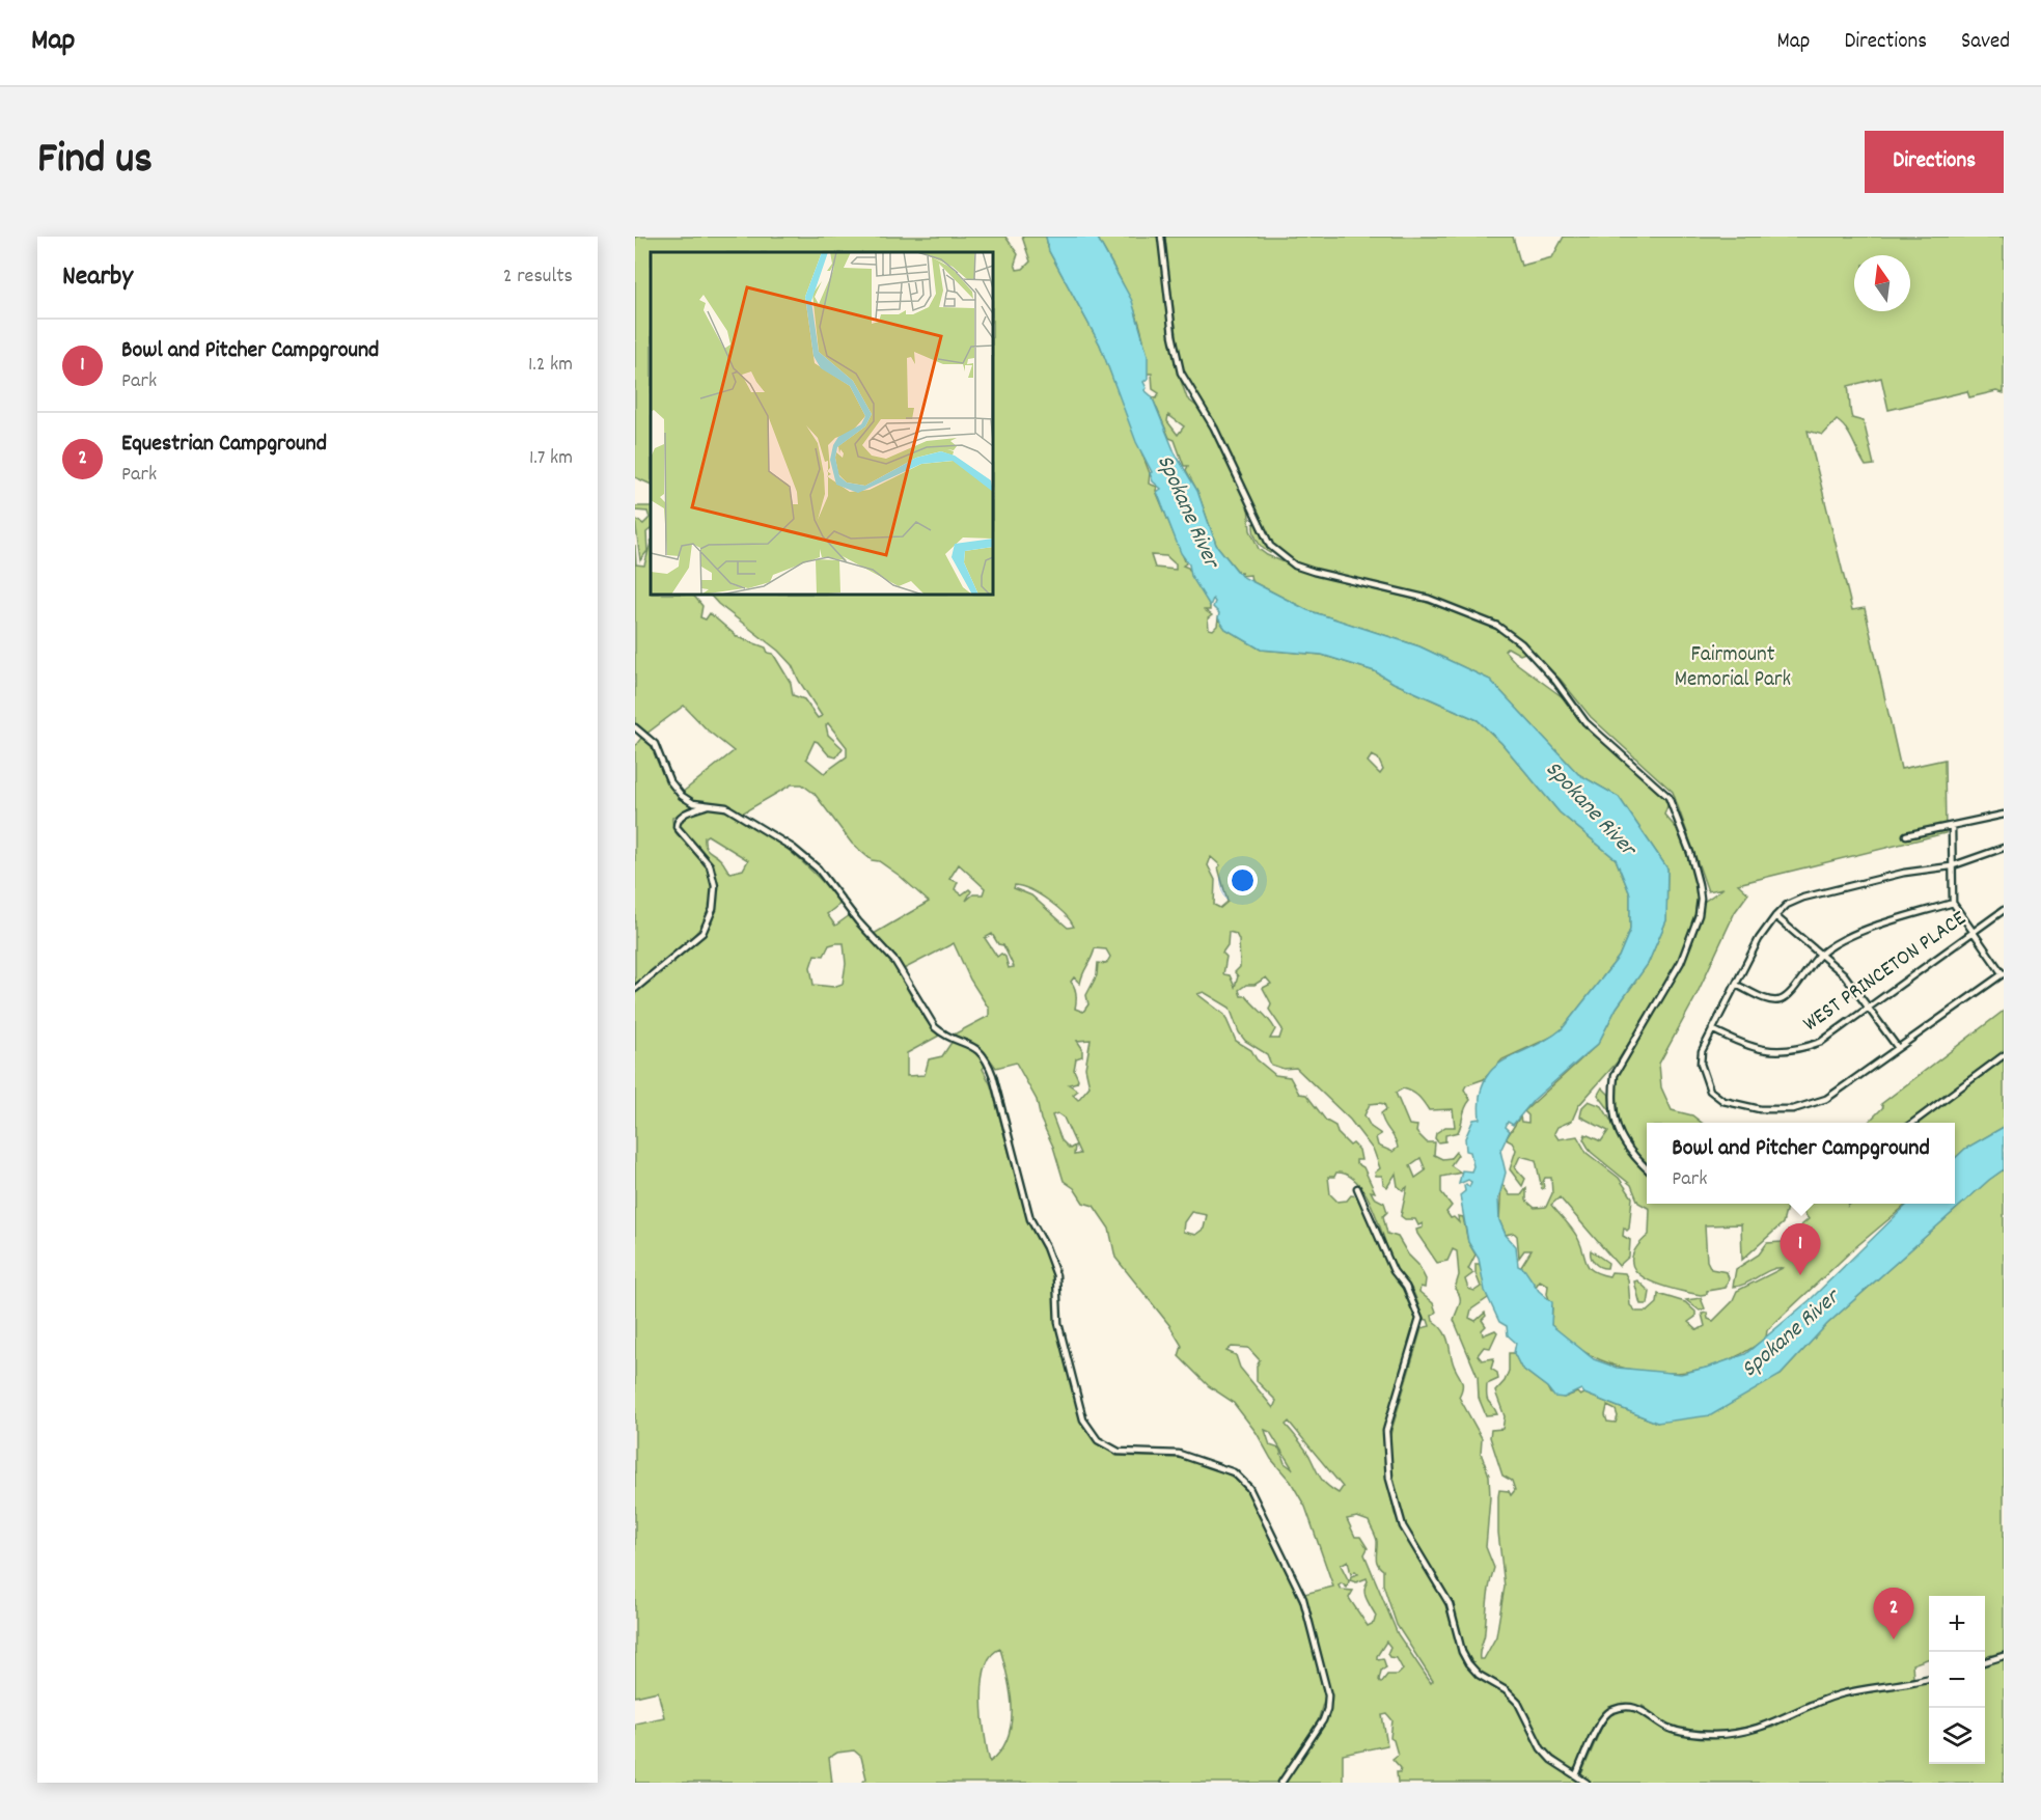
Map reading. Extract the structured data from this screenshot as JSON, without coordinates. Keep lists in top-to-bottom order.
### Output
{
  "streets": {
    "street": ["WEST PRINCETON PLACE"]
  },
  "water": ["Spokane River"],
  "parks": ["Fairmount Memorial Park"],
  "north": "top",
  "page": {
    "header": "Map",
    "nav": ["Map", "Directions", "Saved"],
    "title": "Find us",
    "buttons": "Directions",
    "heading": ["Nearby", "2 results"],
    "list": [
      {
        "mark": "1",
        "name": "Bowl and Pitcher Campground",
        "note": "Park",
        "value": "1.2 km"
      },
      {
        "mark": "2",
        "name": "Equestrian Campground",
        "note": "Park",
        "value": "1.7 km"
      }
    ],
    "popup": ["Bowl and Pitcher Campground", "Park"],
    "pins": ["1", "2"],
    "map_buttons": ["+", "−"]
  }
}
